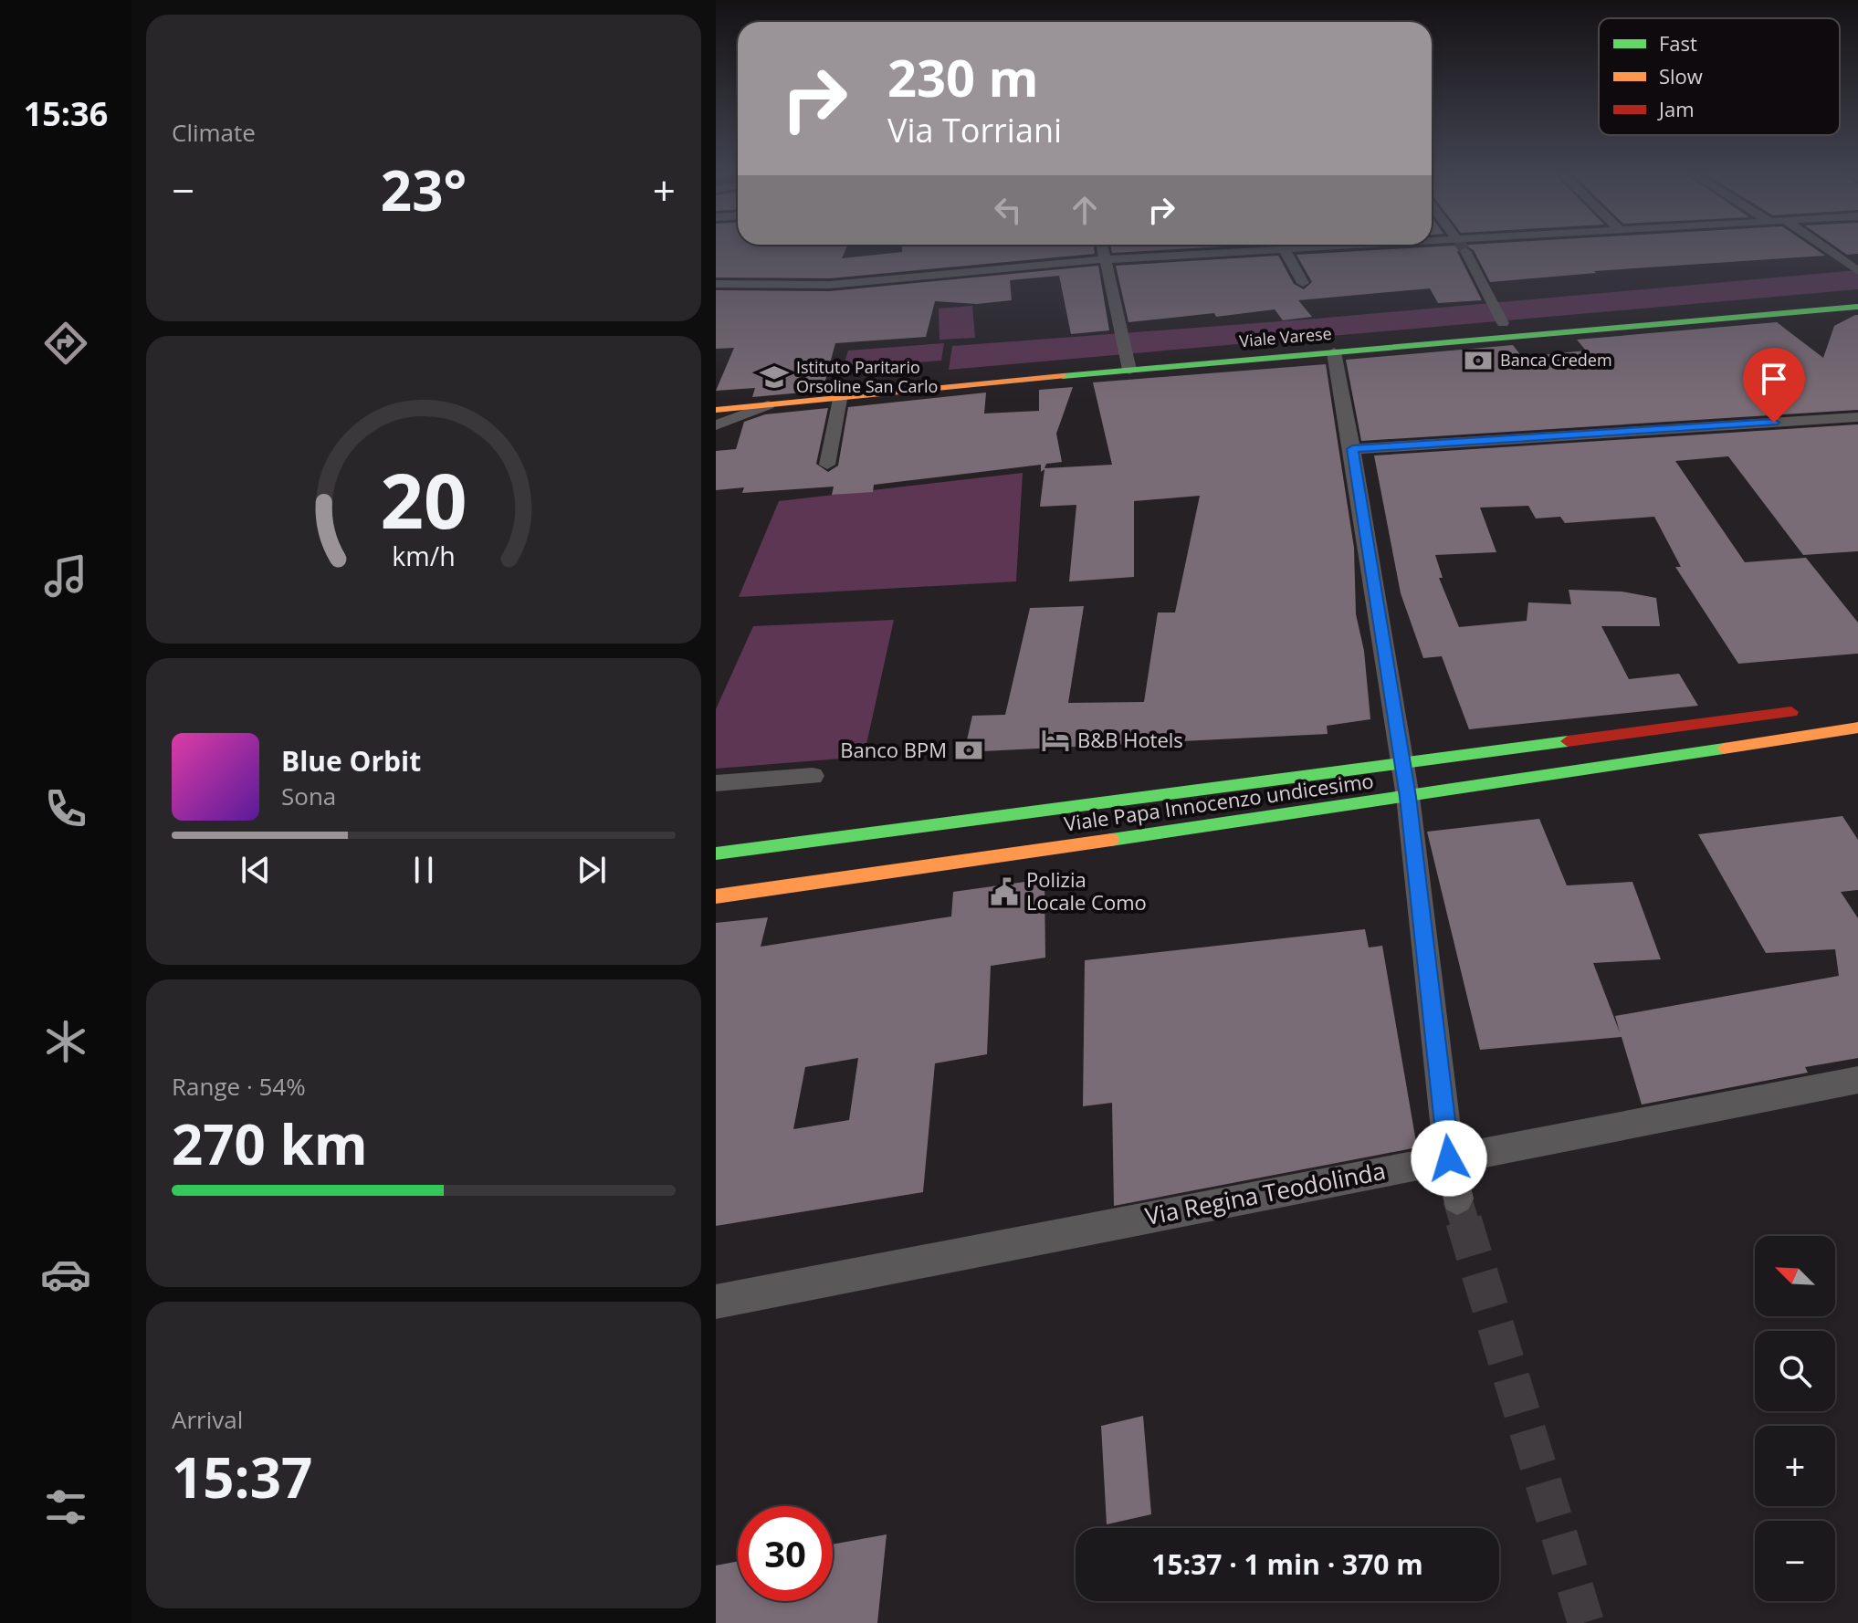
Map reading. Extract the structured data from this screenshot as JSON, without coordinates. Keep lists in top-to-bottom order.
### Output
{
  "streets": {
    "main road": ["Viale Varese", "Viale Papa Innocenzo undicesimo"],
    "street": ["Via Regina Teodolinda"]
  },
  "places": {
    "bank": ["Banca Credem", "Banco BPM"],
    "school or university": ["Istituto Paritario Orsoline San Carlo"],
    "hotel": ["B&B Hotels"],
    "public building": ["Polizia Locale Como"]
  },
  "legend": ["Fast", "Slow", "Jam"],
  "north": "top left",
  "page": {
    "tabs": "15:36",
    "tile": [
      "Climate",
      ["Range · 54%", "270 km"],
      ["Arrival", "15:37"]
    ],
    "turn": ["230 m", "Via Torriani"],
    "heat": ["−", "23°", "+"],
    "song": ["Blue Orbit", "Sona"],
    "map_buttons": ["+", "−"],
    "limit": "30",
    "trip": "15:37 · 1 min · 370 m",
    "gauge": ["20", "km/h"]
  }
}
